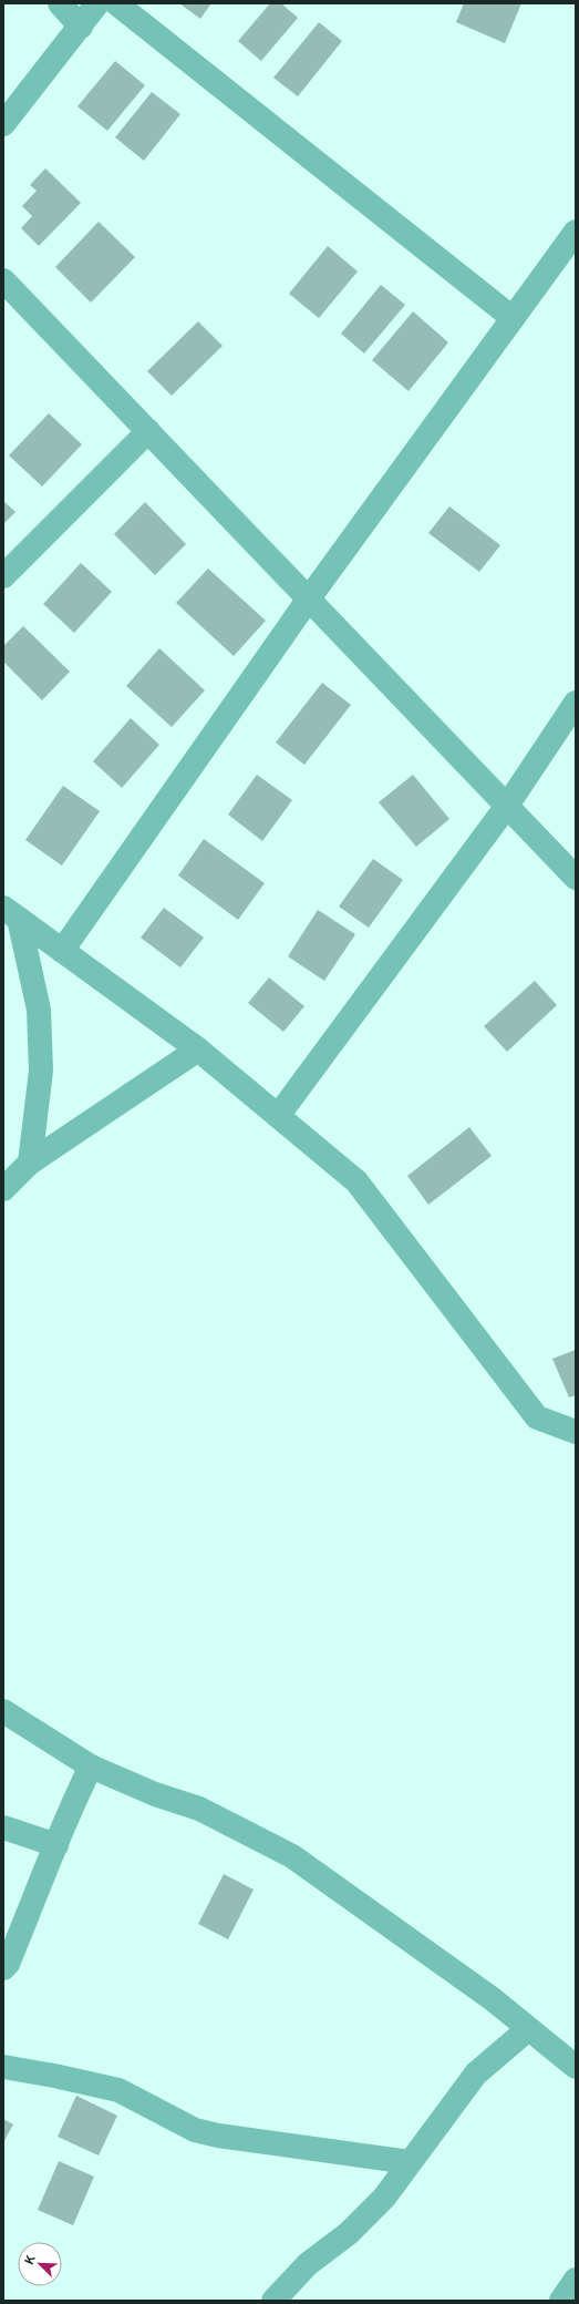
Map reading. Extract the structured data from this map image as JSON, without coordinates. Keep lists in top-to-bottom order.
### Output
{
  "north": "top left"
}
